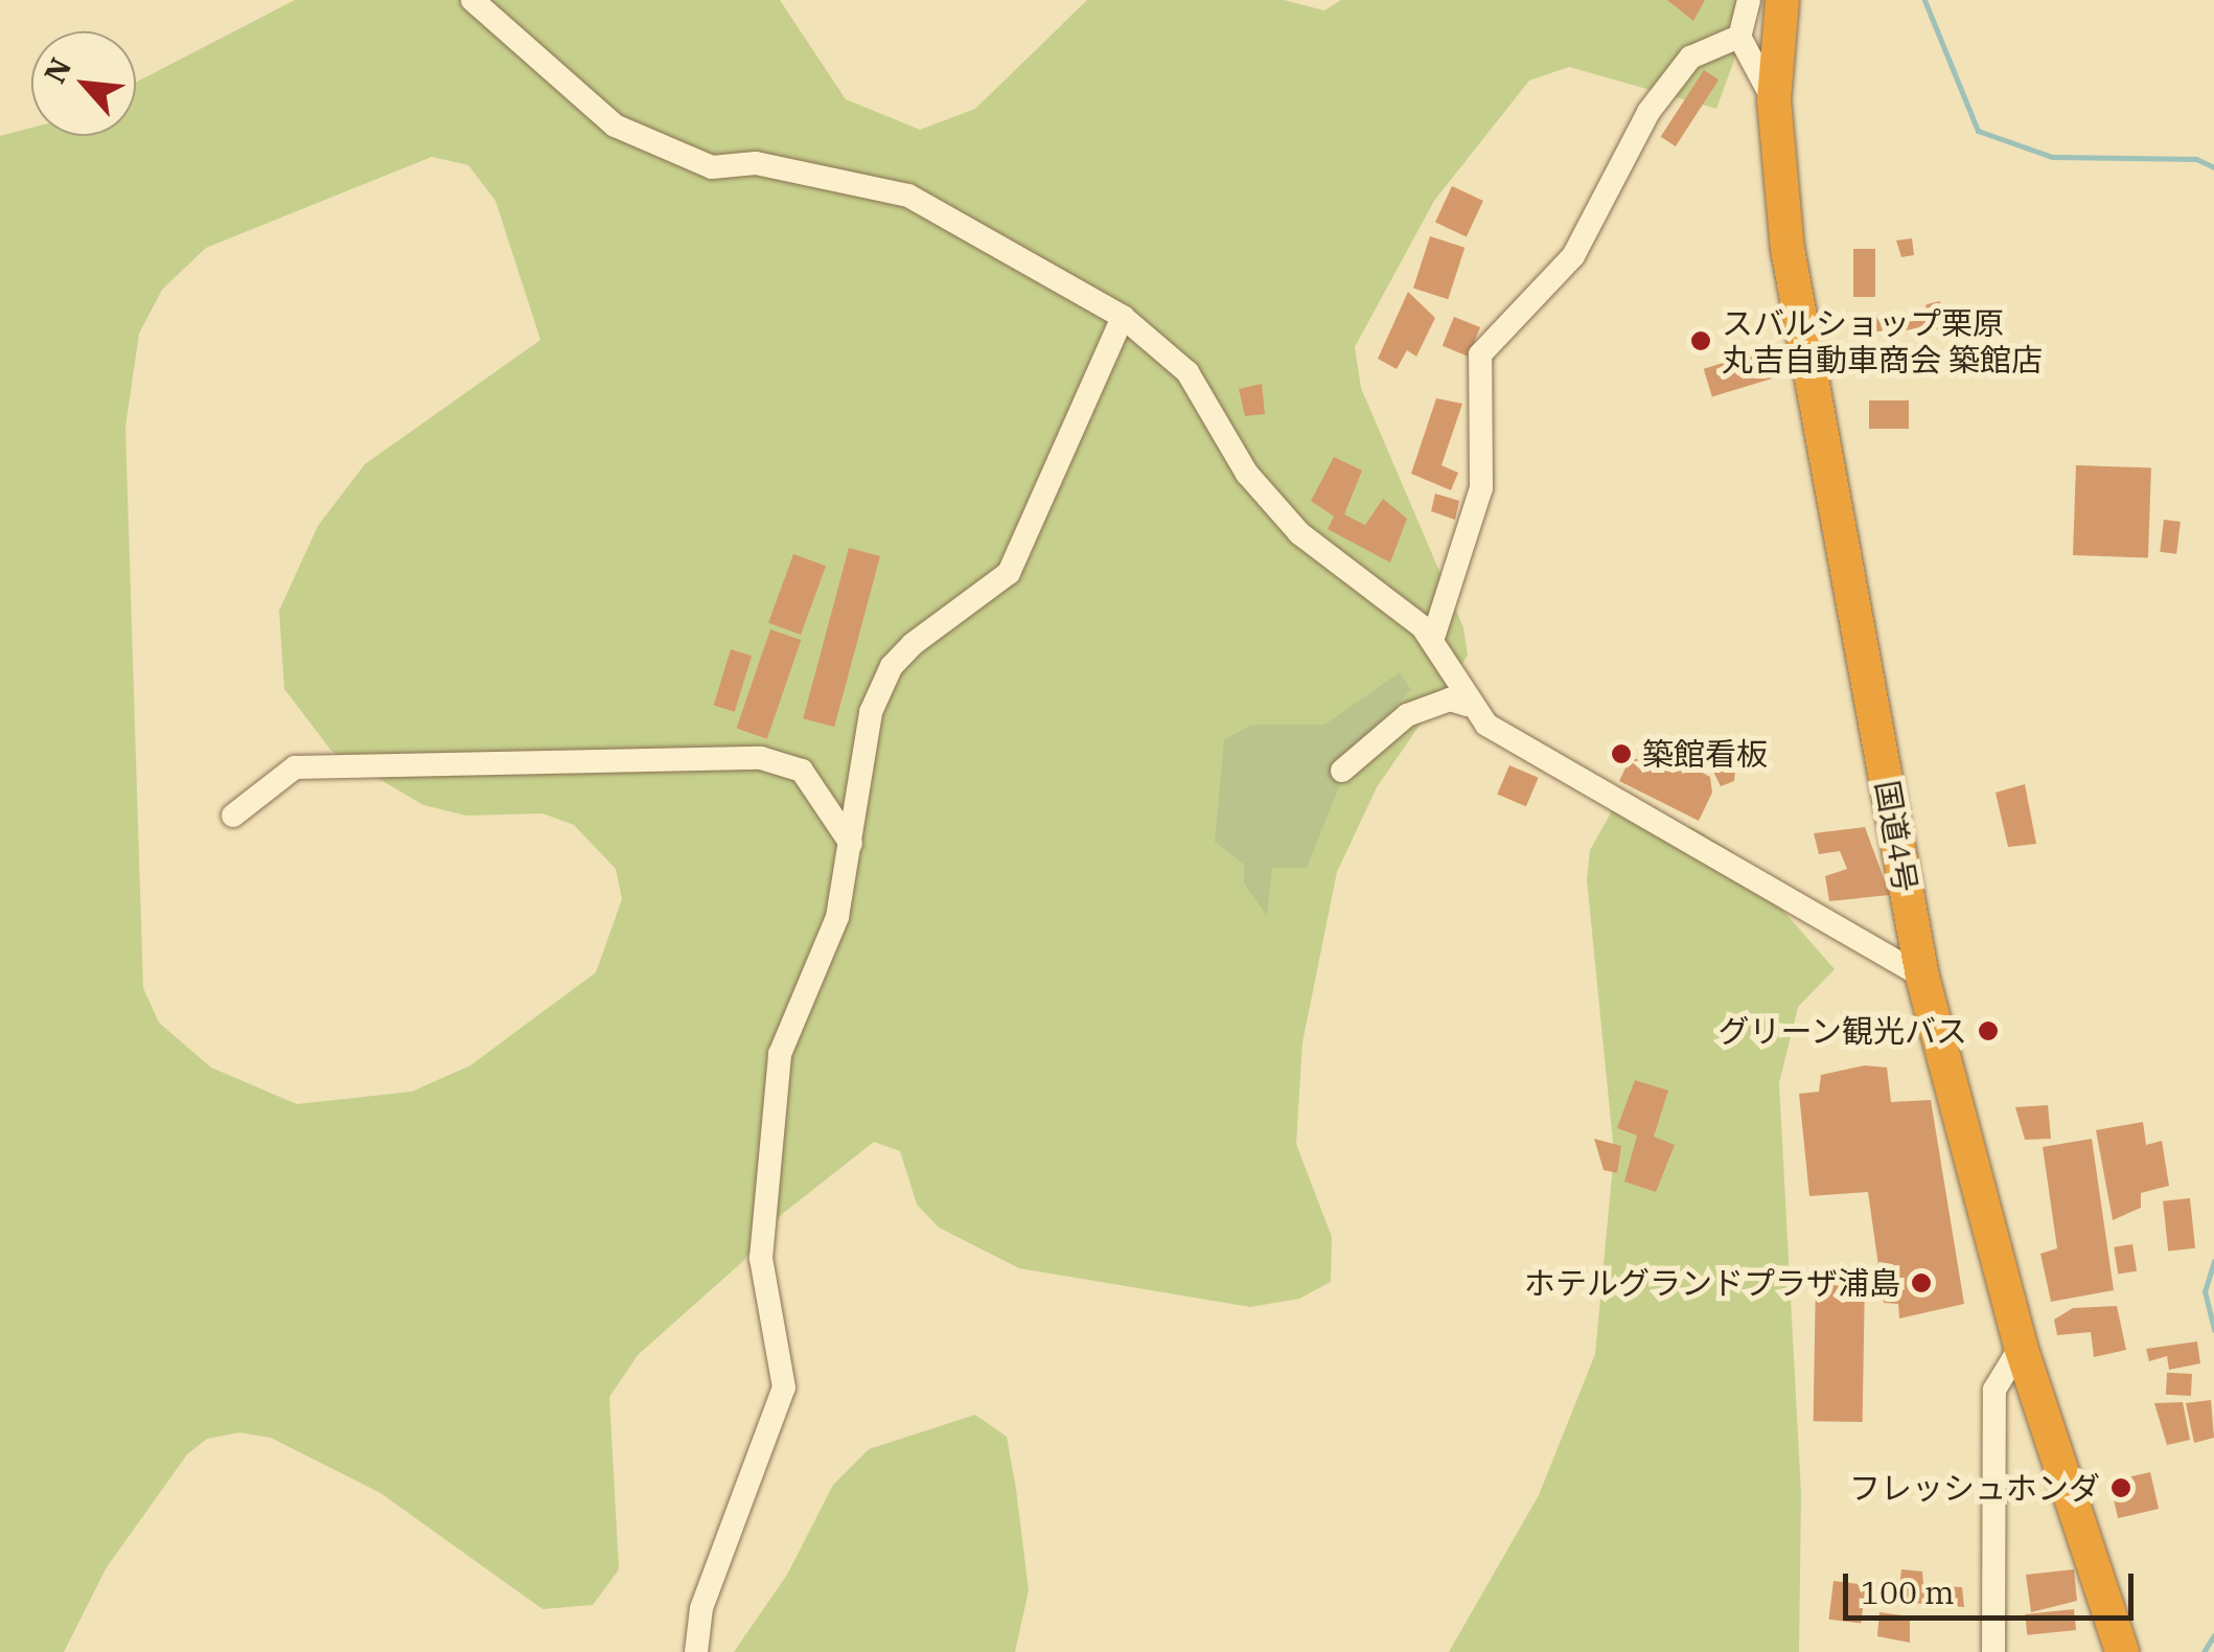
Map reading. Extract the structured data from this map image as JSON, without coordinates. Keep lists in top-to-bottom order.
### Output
{
  "streets": {
    "highway": ["国道4号"]
  },
  "places": [
    "スバルショップ栗原 丸吉自動車商会 築館店",
    "築館看板",
    "グリーン観光バス",
    "ホテルグランドプラザ浦島",
    "フレッシュホンダ"
  ],
  "scale_bar": "100 m",
  "north": "top left"
}
